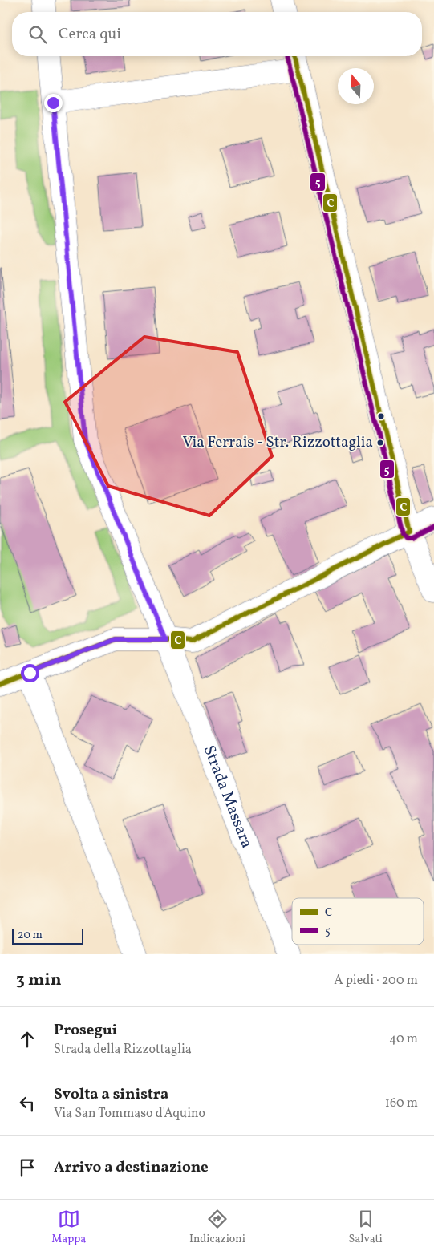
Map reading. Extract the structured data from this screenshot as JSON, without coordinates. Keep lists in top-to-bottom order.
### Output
{
  "streets": {
    "street": ["Strada Massara"]
  },
  "places": ["Via Ferrais - Str. Rizzottaglia"],
  "lines": ["transit line C", "transit line 5"],
  "legend": ["C", "5"],
  "scale_bar": "20 m",
  "north": "top",
  "page": {
    "search": "Cerca qui",
    "scale": "20 m",
    "heading": ["3 min", "A piedi · 200 m"],
    "list": [
      ["Prosegui", "Strada della Rizzottaglia", "40 m"],
      ["Svolta a sinistra", "Via San Tommaso d'Aquino", "160 m"],
      "Arrivo a destinazione"
    ],
    "nav": ["Mappa", "Indicazioni", "Salvati"]
  }
}
